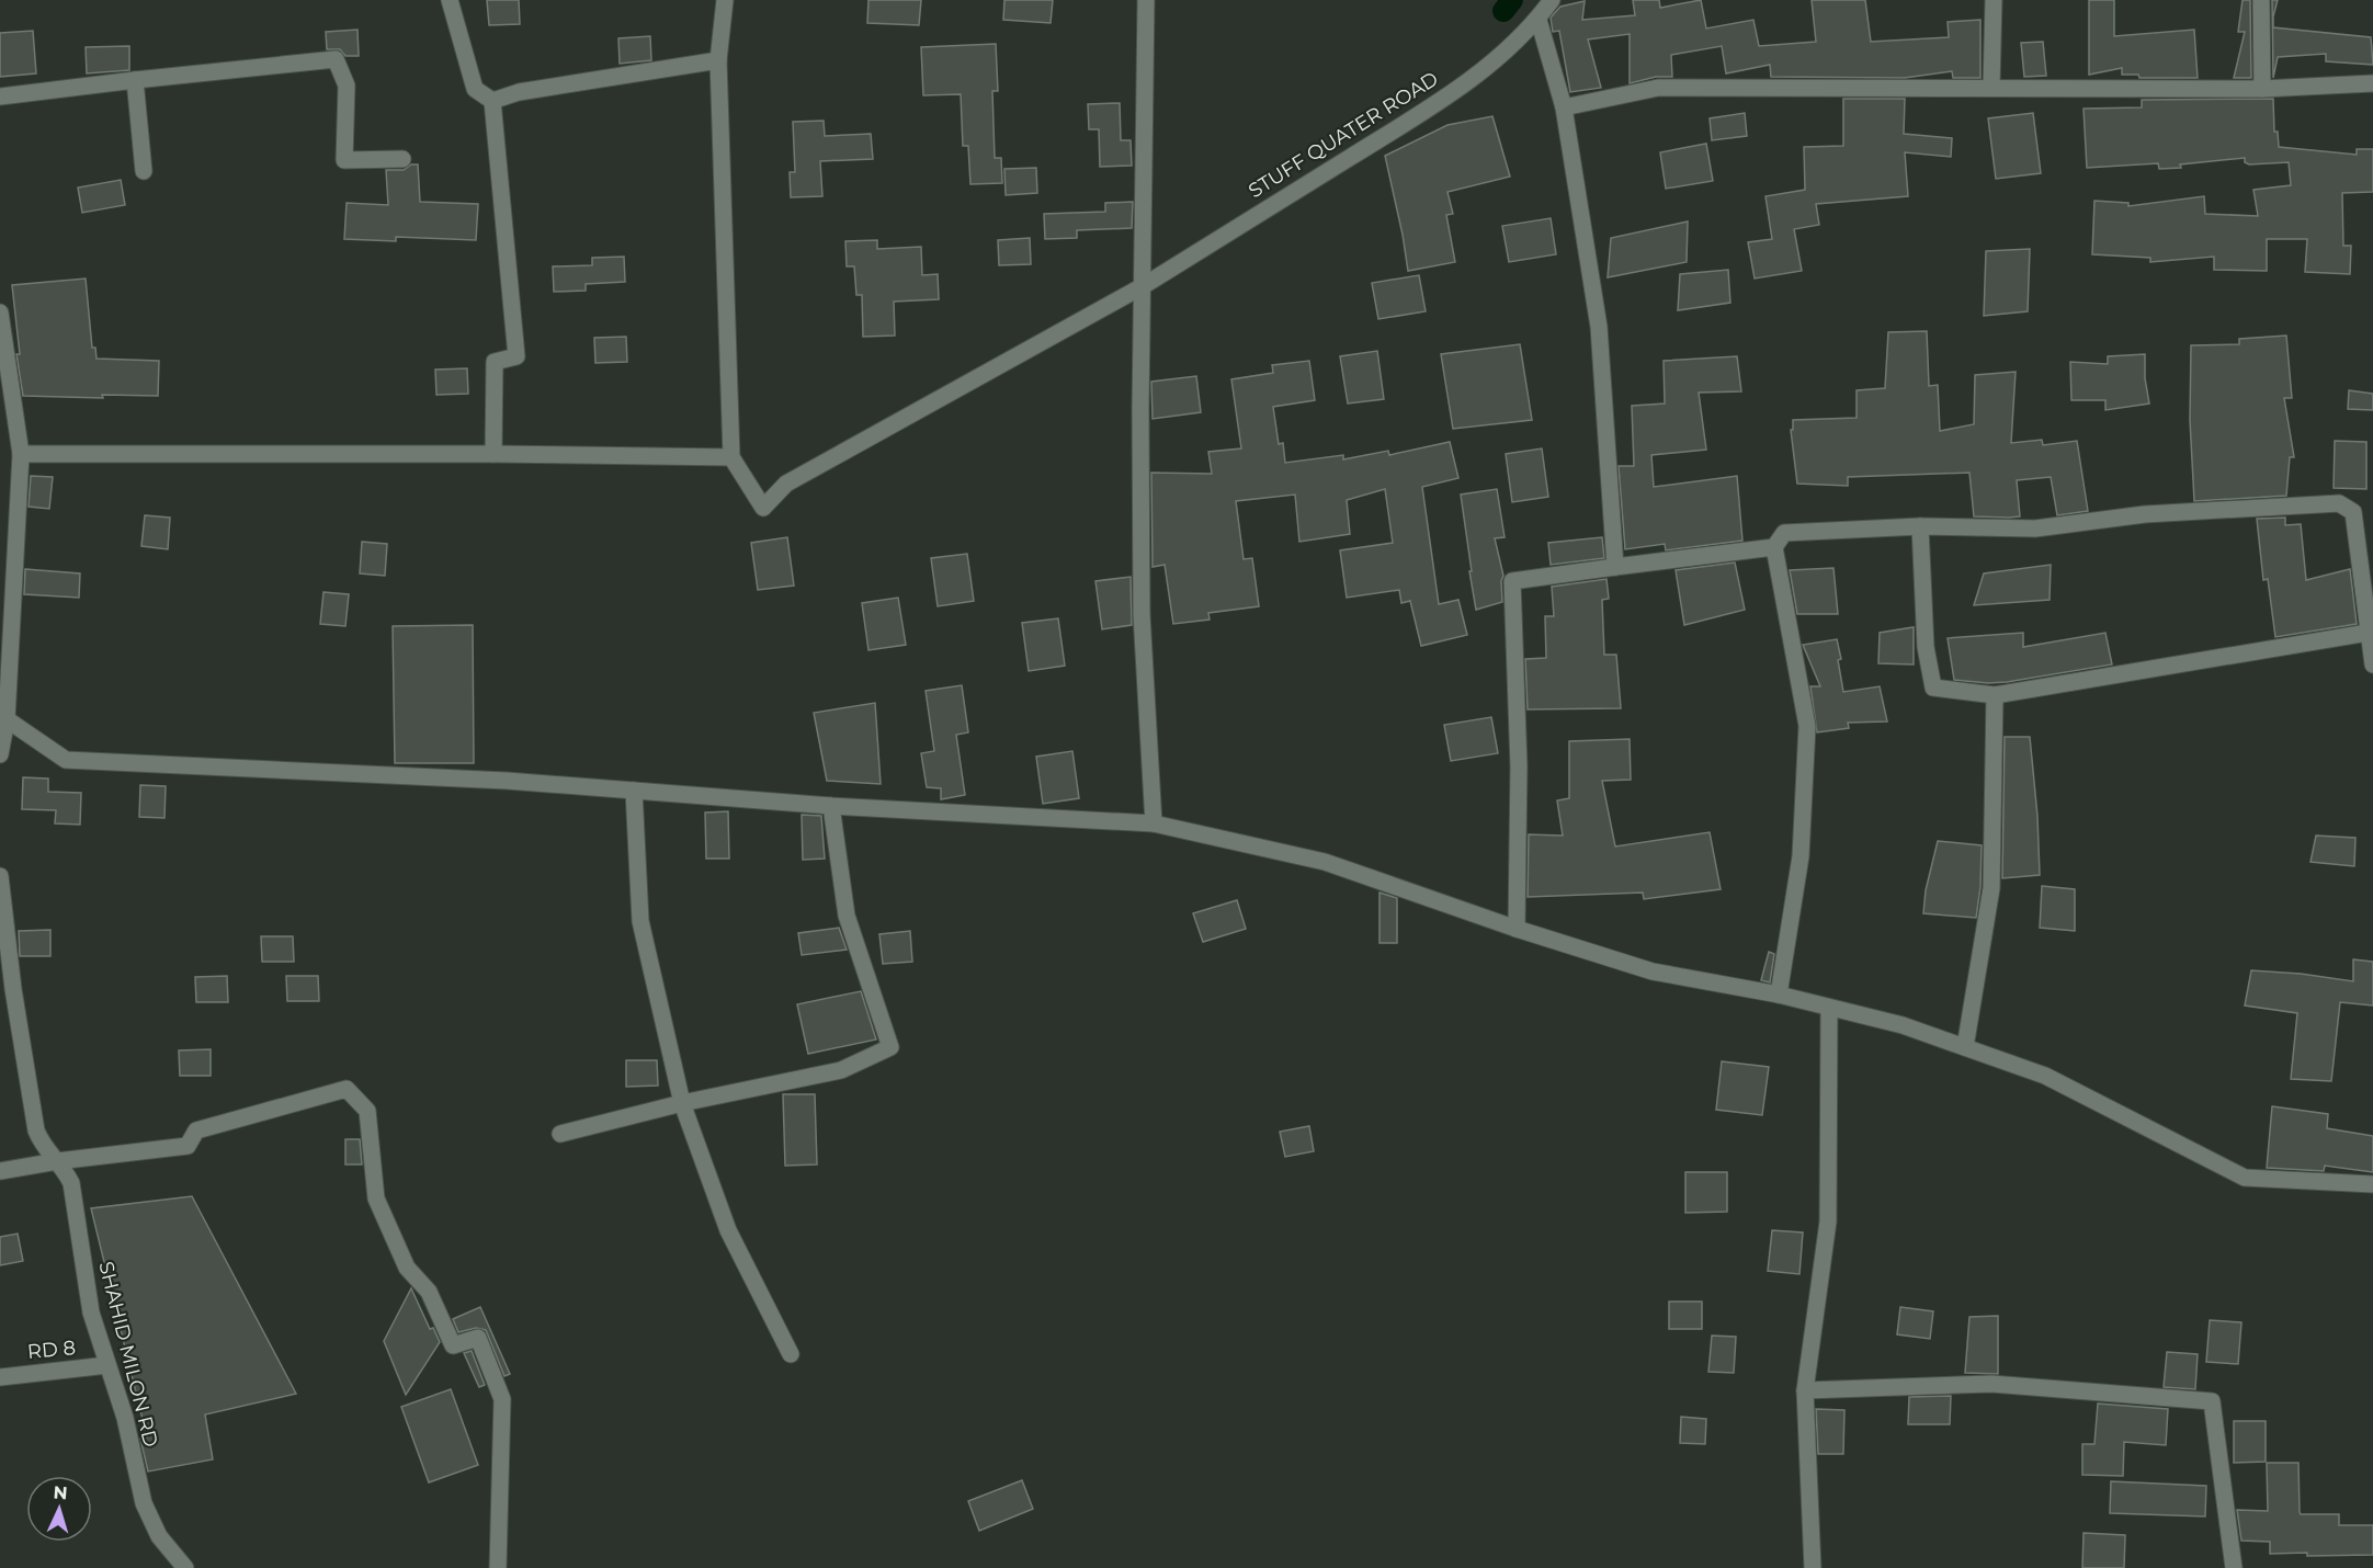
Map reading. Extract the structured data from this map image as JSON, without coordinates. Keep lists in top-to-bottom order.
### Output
{
  "streets": {
    "street": ["STUFF QUATER ROAD", "RD 8", "SHAHID MILON RD"]
  },
  "crossings": [
    ["RD 8", "SHAHID MILON RD"]
  ],
  "north": "top"
}
